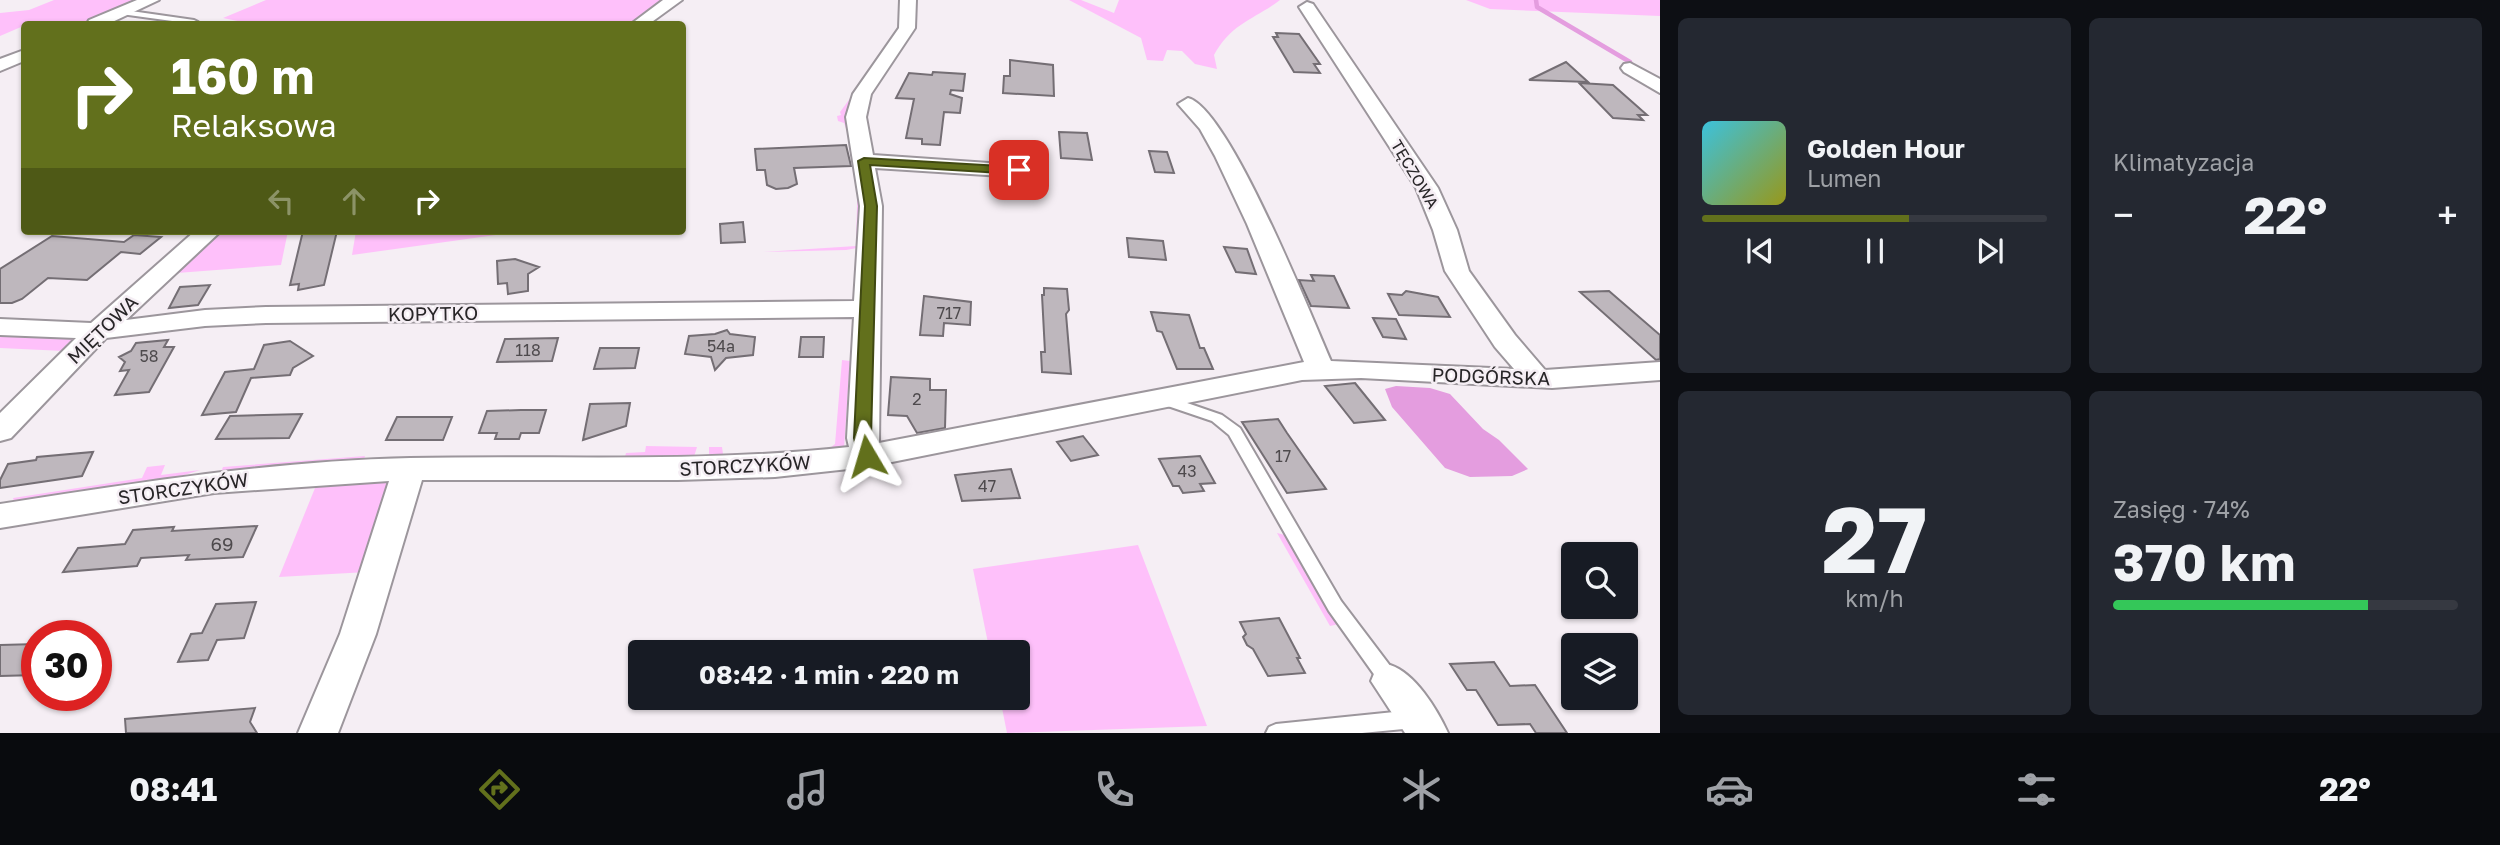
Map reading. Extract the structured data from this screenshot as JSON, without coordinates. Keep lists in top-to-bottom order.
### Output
{
  "streets": {
    "street": [
      "TĘCZOWA",
      "KOPYTKO",
      "MIĘTOWA",
      "PODGÓRSKA",
      "STORCZYKÓW"
    ]
  },
  "crossings": [
    ["TĘCZOWA", "PODGÓRSKA"],
    ["KOPYTKO", "MIĘTOWA"],
    ["PODGÓRSKA", "STORCZYKÓW"]
  ],
  "house_numbers": [
    "717",
    "54a",
    "118",
    "58",
    "2",
    "17",
    "43",
    "47",
    "69"
  ],
  "page": {
    "tile": [
      "Klimatyzacja",
      ["27", "km/h"],
      ["Zasięg · 74%", "370 km"]
    ],
    "turn": ["160 m", "Relaksowa"],
    "song": ["Golden Hour", "Lumen"],
    "heat": ["−", "22°", "+"],
    "limit": "30",
    "trip": "08:42 · 1 min · 220 m",
    "tabs": ["08:41", "22°"]
  }
}
